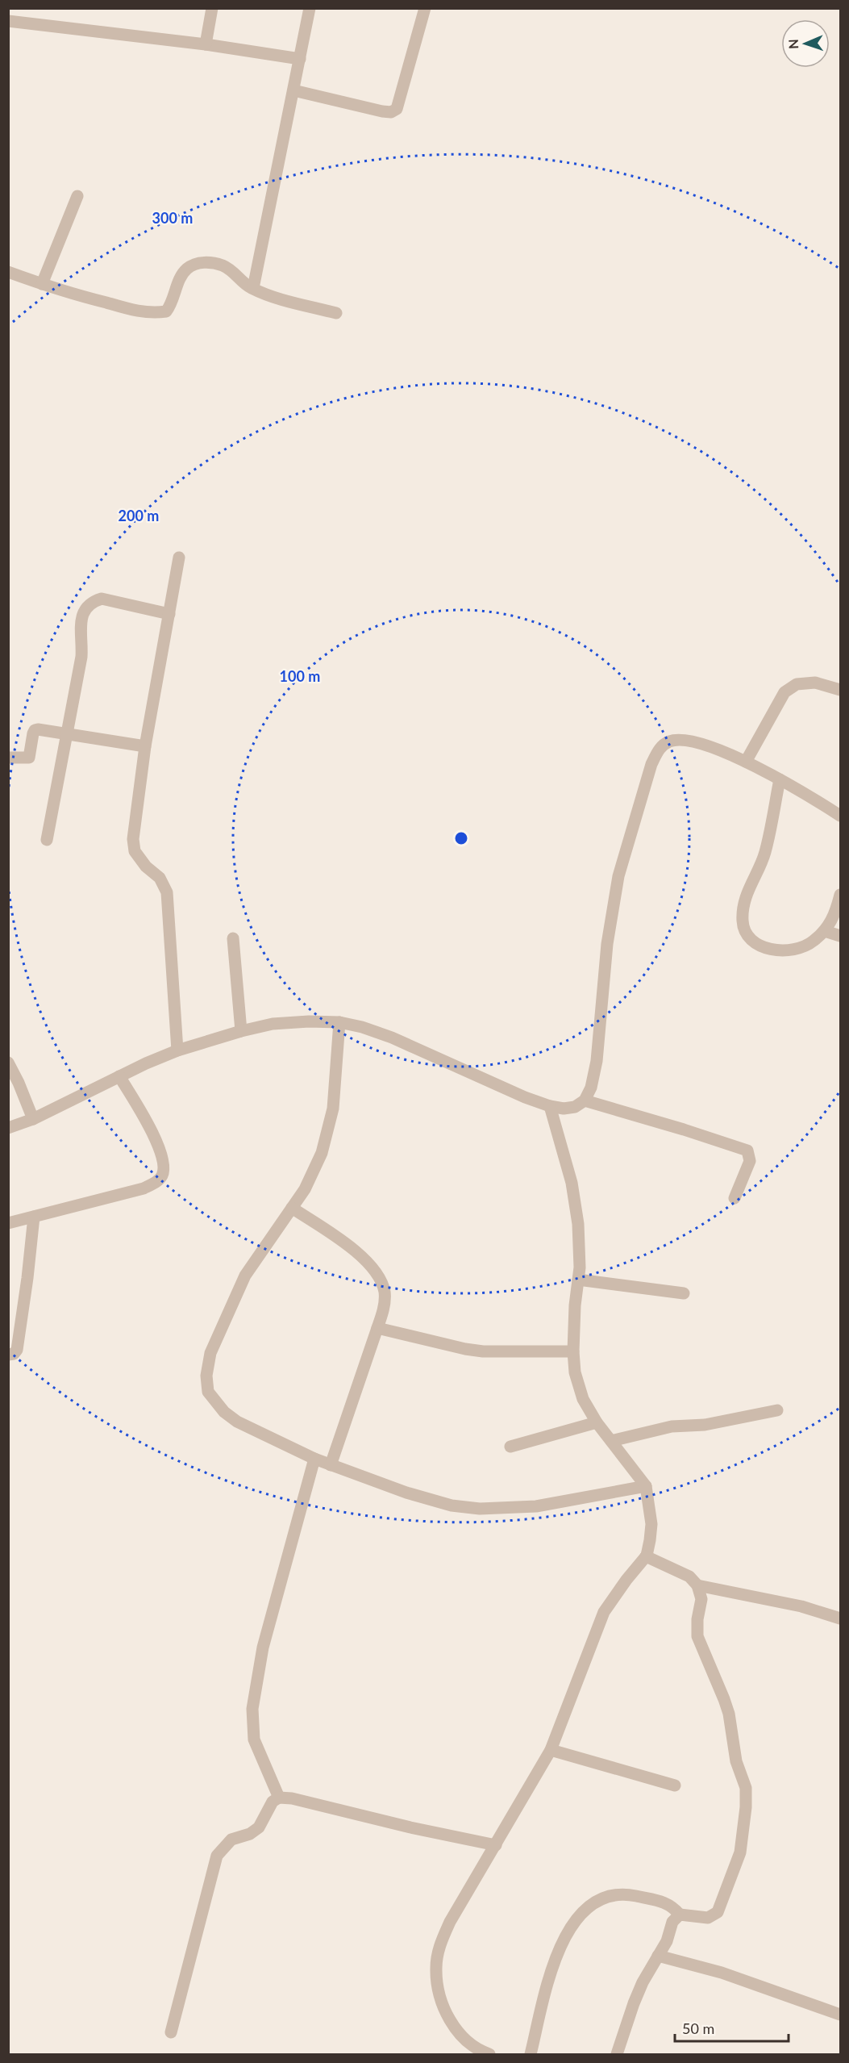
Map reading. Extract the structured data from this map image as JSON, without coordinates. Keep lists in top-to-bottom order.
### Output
{
  "scale_bar": "50 m",
  "north": "left",
  "rings": ["300 m", "200 m", "100 m"]
}
